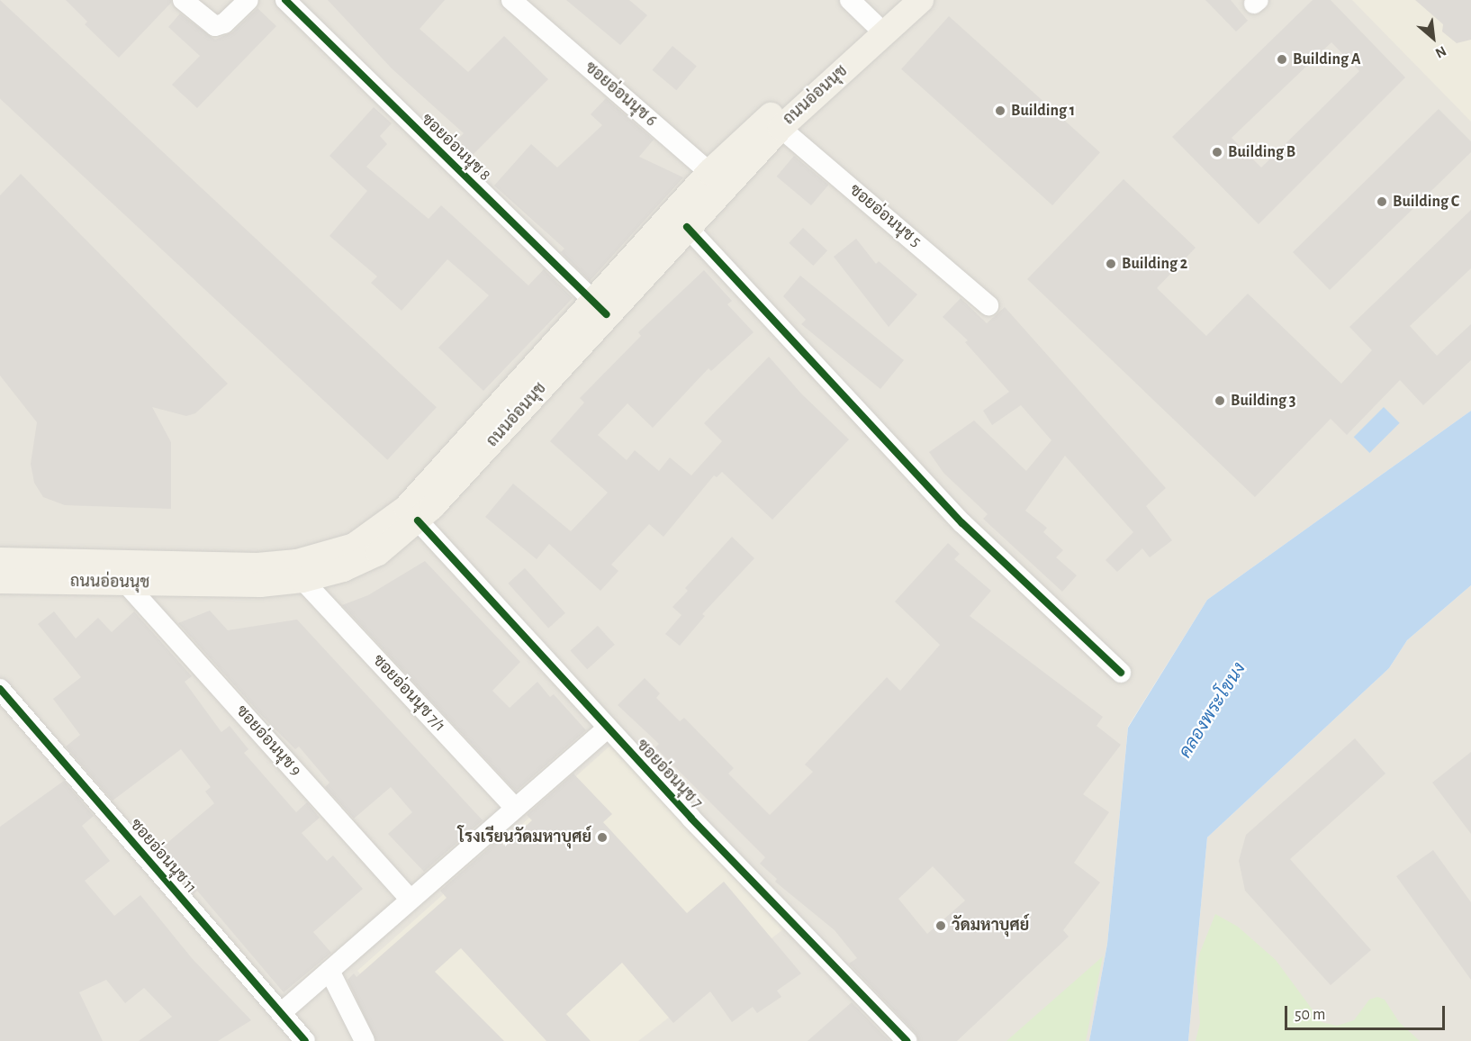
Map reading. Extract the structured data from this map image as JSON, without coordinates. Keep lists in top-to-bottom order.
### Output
{
  "streets": {
    "main road": ["ถนนอ่อนนุช"],
    "street": [
      "ซอยอ่อนนุช 6",
      "ซอยอ่อนนุช 8",
      "ซอยอ่อนนุช 5",
      "ซอยอ่อนนุช 7/1",
      "ซอยอ่อนนุช 9",
      "ซอยอ่อนนุช 7",
      "ซอยอ่อนนุช 11"
    ]
  },
  "crossings": [
    ["ซอยอ่อนนุช 6", "ถนนอ่อนนุช"],
    ["ถนนอ่อนนุช", "ซอยอ่อนนุช 8"],
    ["ถนนอ่อนนุช", "ซอยอ่อนนุช 5"],
    ["ถนนอ่อนนุช", "ซอยอ่อนนุช 7/1"],
    ["ถนนอ่อนนุช", "ซอยอ่อนนุช 9"],
    ["ถนนอ่อนนุช", "ซอยอ่อนนุช 7"]
  ],
  "water": ["คลองพระโขนง"],
  "places": [
    "Building A",
    "Building 1",
    "Building B",
    "Building C",
    "Building 2",
    "Building 3",
    "โรงเรียนวัดมหาบุศย์",
    "วัดมหาบุศย์"
  ],
  "scale_bar": "50 m",
  "north": "bottom right"
}
